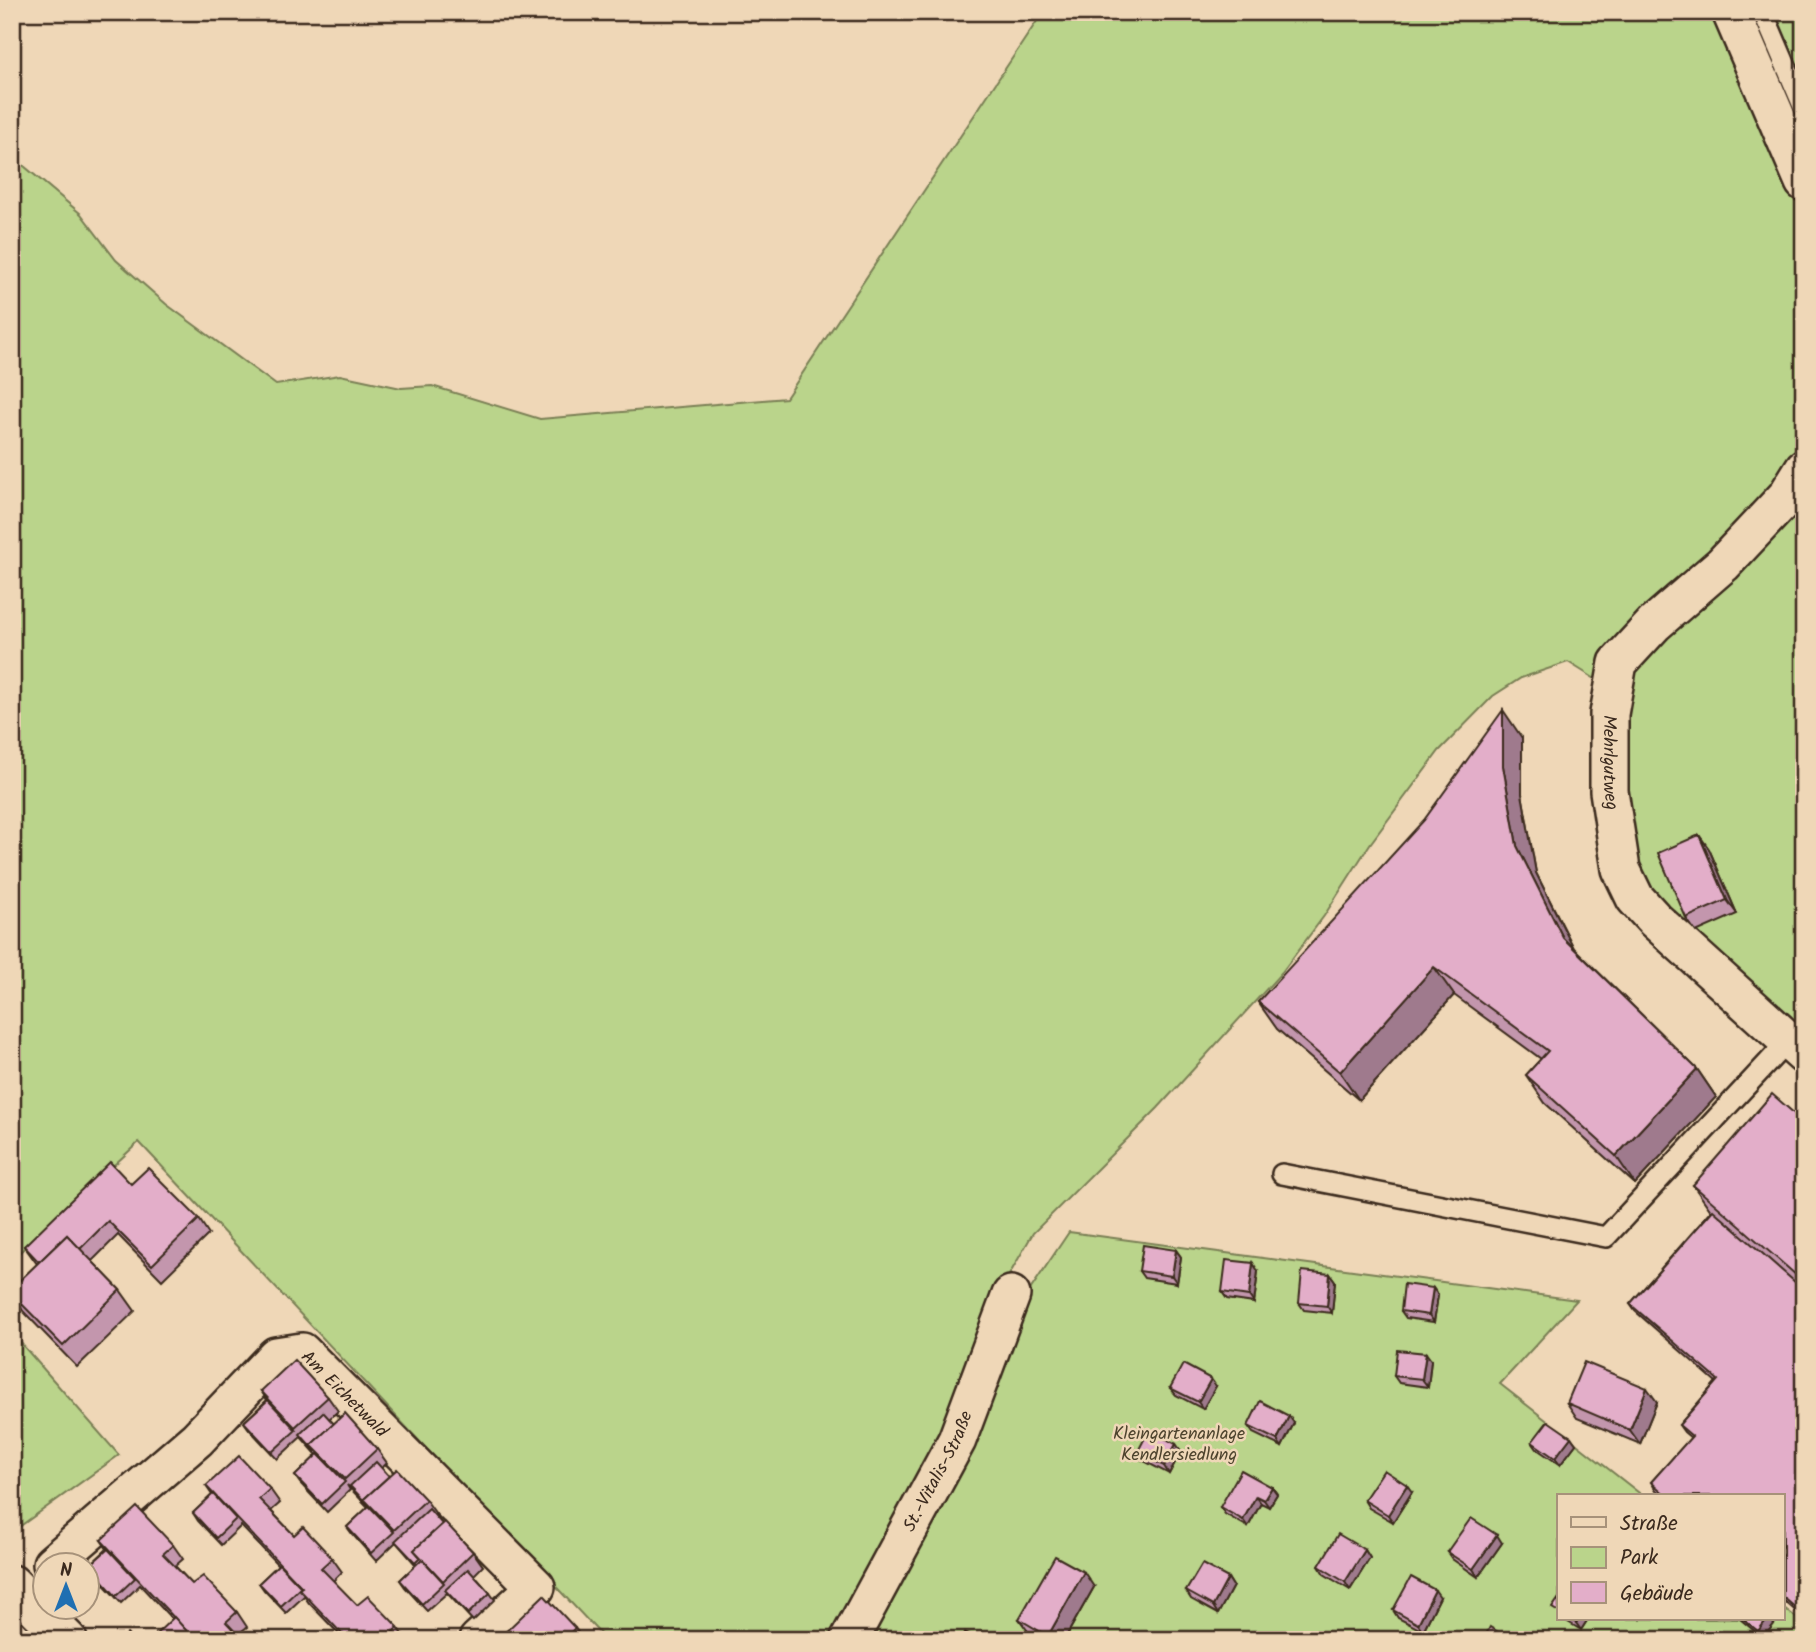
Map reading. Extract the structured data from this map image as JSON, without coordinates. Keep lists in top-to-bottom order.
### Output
{
  "streets": {
    "street": ["Mehrlgutweg", "Am Eichetwald", "St.-Vitalis-Straße"]
  },
  "parks": ["Kleingartenanlage Kendlersiedlung"],
  "legend": ["Straße", "Park", "Gebäude"],
  "north": "top"
}
